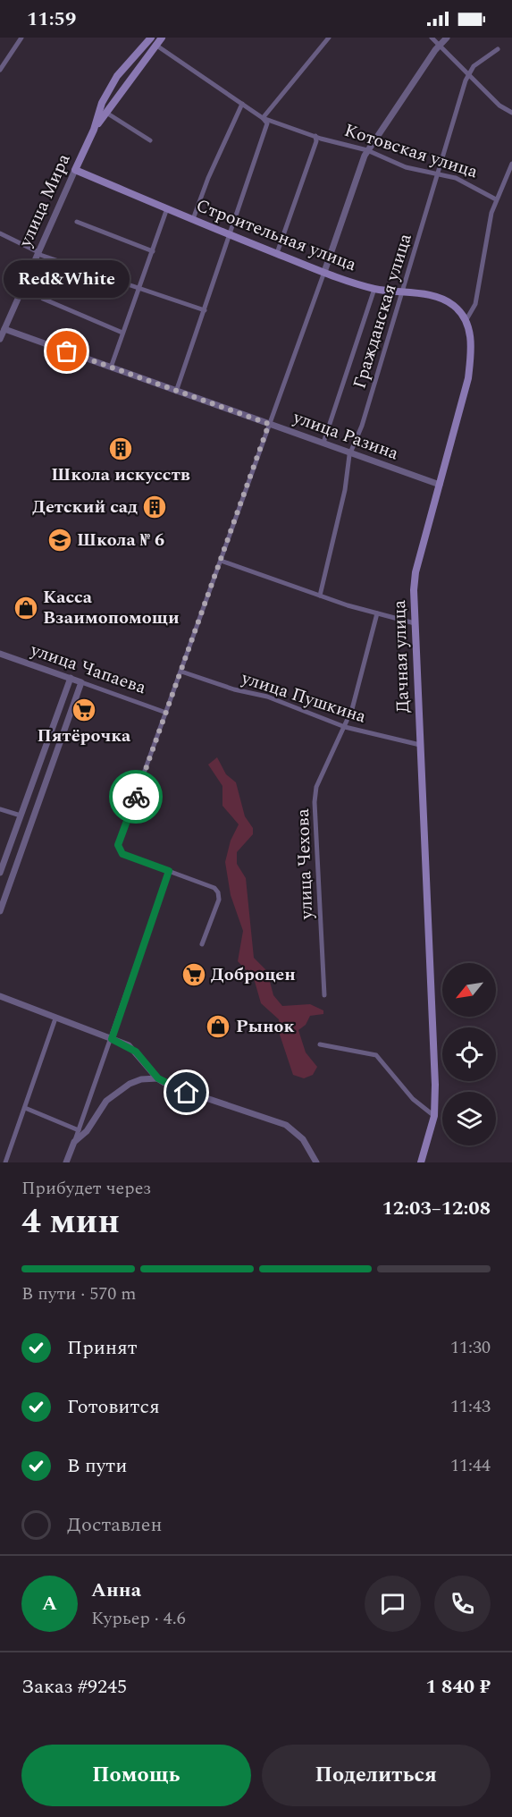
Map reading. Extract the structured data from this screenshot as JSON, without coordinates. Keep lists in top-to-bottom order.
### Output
{
  "streets": {
    "main road": ["улица Мира", "Строительная улица", "Дачная улица"],
    "street": [
      "Котовская улица",
      "Гражданская улица",
      "улица Разина",
      "улица Чапаева",
      "улица Пушкина",
      "улица Чехова"
    ]
  },
  "crossings": [
    ["Котовская улица", "Гражданская улица"],
    ["улица Мира", "Строительная улица"],
    ["улица Мира", "улица Разина"],
    ["Строительная улица", "Гражданская улица"],
    ["Строительная улица", "Дачная улица"],
    ["Гражданская улица", "улица Разина"],
    ["улица Разина", "Дачная улица"],
    ["Дачная улица", "улица Пушкина"],
    ["улица Пушкина", "улица Чехова"]
  ],
  "places": {
    "other": ["Red&White"],
    "building": ["Школа искусств", "Детский сад"],
    "school or university": ["Школа № 6"],
    "shop": ["Касса Взаимопомощи", "Рынок"],
    "supermarket": ["Пятёрочка", "Доброцен"]
  },
  "north": "bottom left",
  "page": {
    "status": "11:59",
    "bubble": "Red&White",
    "heading": ["4 мин", "Прибудет через", "12:03–12:08"],
    "panel": [
      "Анна",
      "Курьер · 4.6",
      "Заказ #9245",
      "1 840 ₽"
    ],
    "bar": "В пути · 570 m",
    "list": [
      ["Принят", "11:30"],
      ["Готовится", "11:43"],
      ["В пути", "11:44"],
      "Доставлен"
    ],
    "round": "А",
    "buttons": ["Помощь", "Поделиться"]
  }
}
